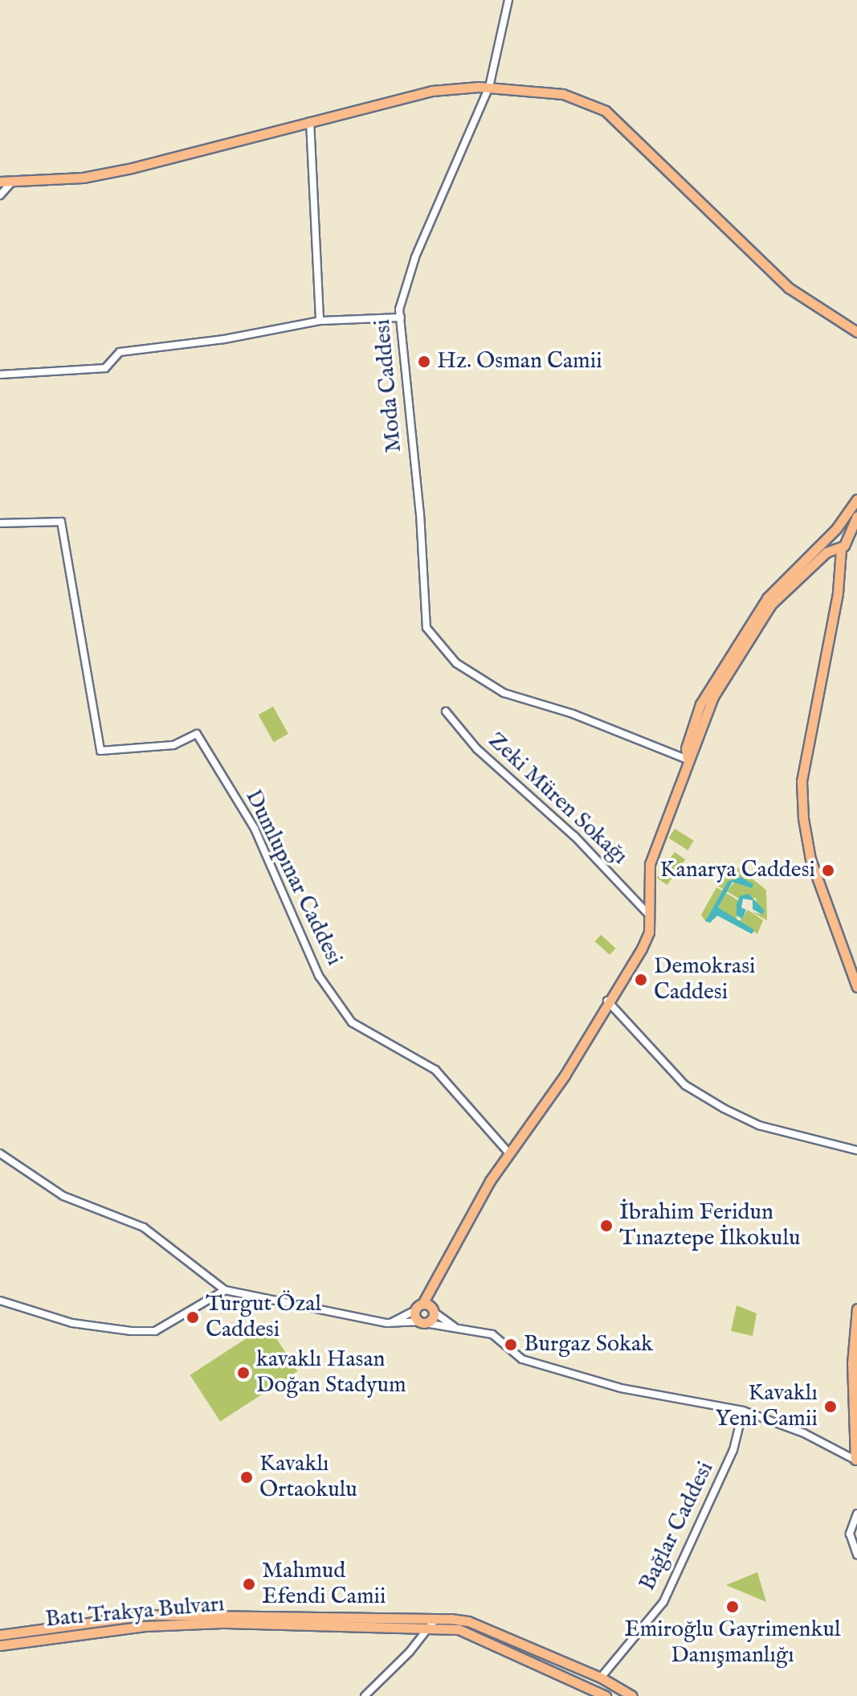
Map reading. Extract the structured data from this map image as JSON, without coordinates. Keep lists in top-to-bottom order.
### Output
{
  "streets": {
    "main road": ["Batı Trakya Bulvarı"],
    "street": [
      "Moda Caddesi",
      "Zeki Müren Sokağı",
      "Dumlupınar Caddesi",
      "Bağlar Caddesi"
    ]
  },
  "crossings": [
    ["Bağlar Caddesi", "Batı Trakya Bulvarı"]
  ],
  "places": [
    "Hz. Osman Camii",
    "Kanarya Caddesi",
    "Demokrasi Caddesi",
    "İbrahim Feridun Tınaztepe İlkokulu",
    "Turgut Özal Caddesi",
    "Burgaz Sokak",
    "kavaklı Hasan Doğan Stadyum",
    "Kavaklı Yeni Camii",
    "Kavaklı Ortaokulu",
    "Mahmud Efendi Camii",
    "Emiroğlu Gayrimenkul Danışmanlığı"
  ]
}
